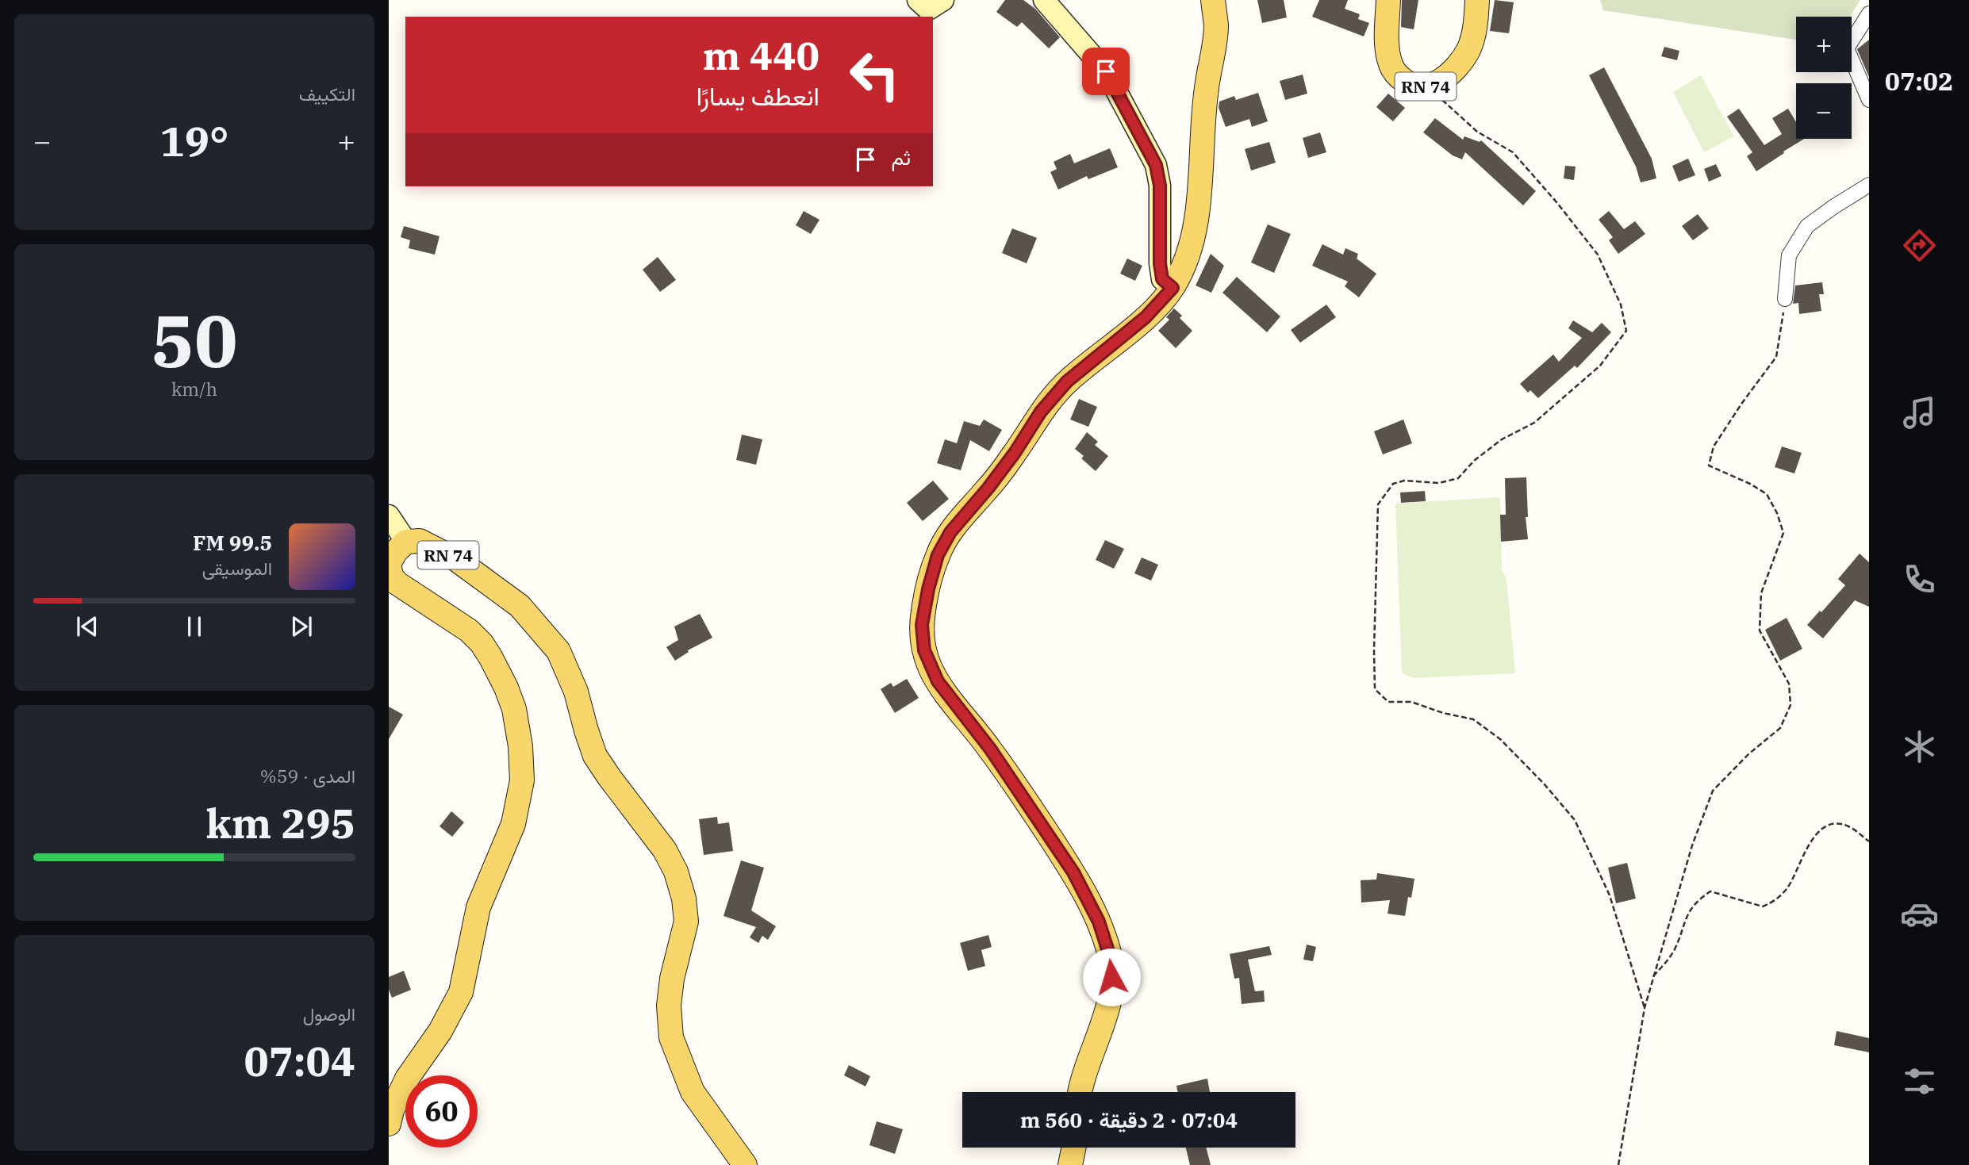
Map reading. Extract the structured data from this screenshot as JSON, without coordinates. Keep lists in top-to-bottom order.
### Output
{
  "streets": {
    "main road": ["RN 74"]
  },
  "page": {
    "tabs": "07:02",
    "tile": [
      "التكييف",
      ["50", "km/h"],
      ["المدى · 59%", "295 km"],
      ["الوصول", "07:04"]
    ],
    "map_buttons": ["+", "−"],
    "turn": ["440 m", "انعطف يسارًا"],
    "heat": ["−", "19°", "+"],
    "then": "ثم",
    "song": ["99.5 FM", "الموسيقى"],
    "limit": "60",
    "trip": "07:04 · 2 دقيقة · 560 m"
  }
}
